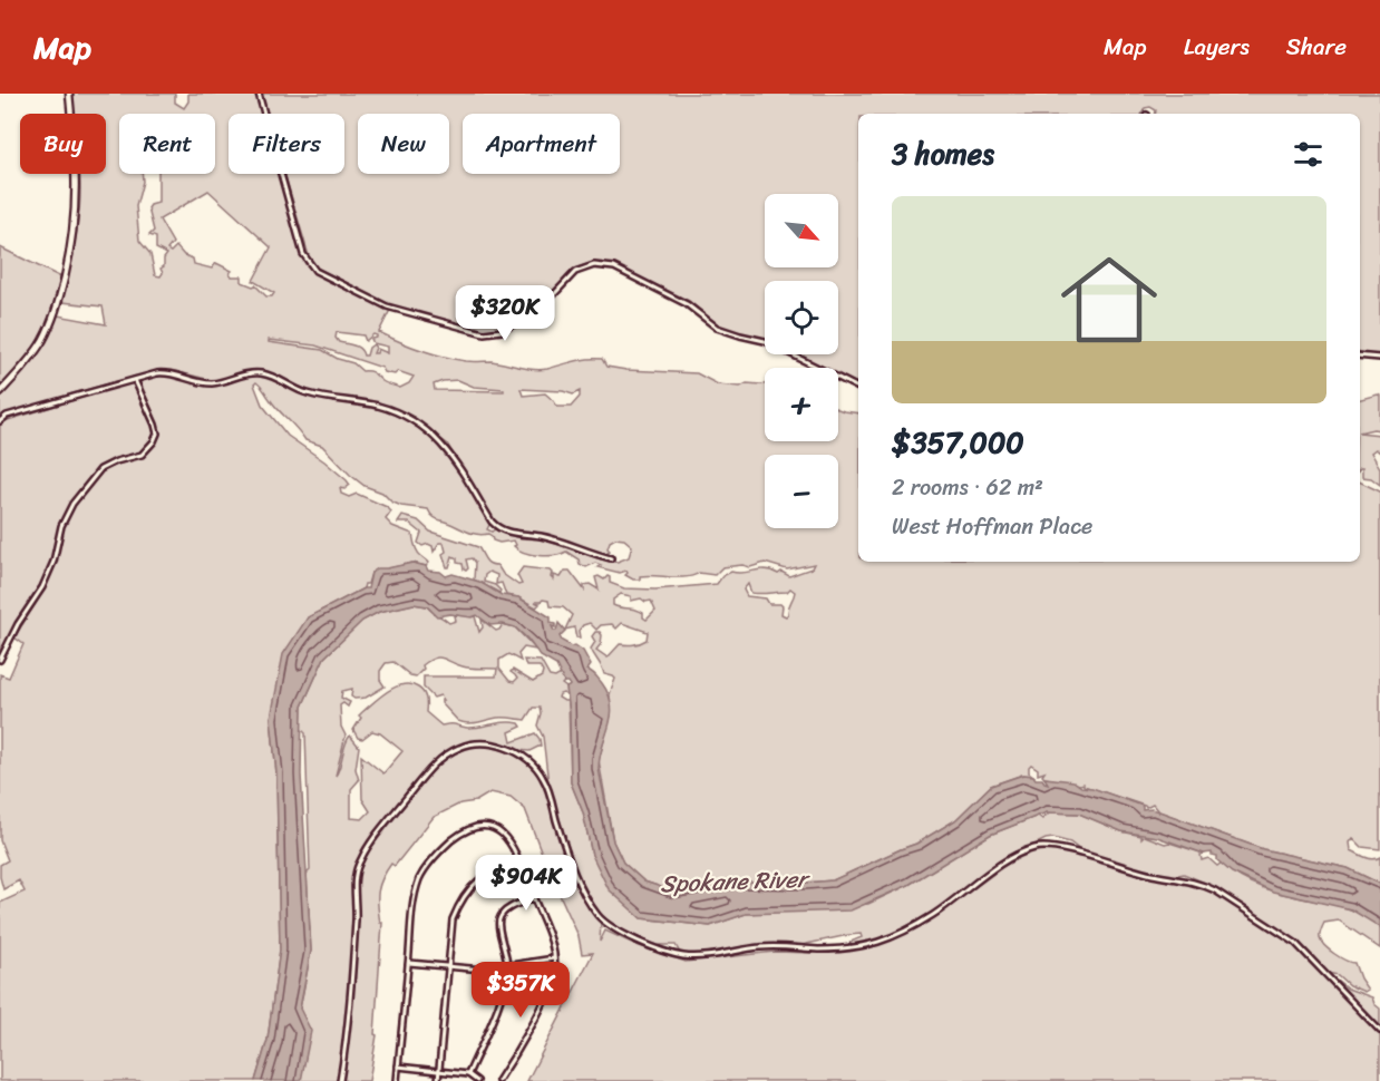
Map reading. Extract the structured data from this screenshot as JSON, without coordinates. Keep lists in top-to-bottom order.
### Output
{
  "water": ["Spokane River"],
  "north": "bottom right",
  "page": {
    "header": "Map",
    "nav": ["Map", "Layers", "Share"],
    "chip": [
      "Buy",
      "Rent",
      "Filters",
      "New",
      "Apartment"
    ],
    "heading": "3 homes",
    "map_buttons": ["+", "−"],
    "list": [
      {
        "name": "$357,000",
        "note": "2 rooms · 62 m² · West Hoffman Place"
      }
    ],
    "price": ["$320K", "$904K", "$357K"]
  }
}
